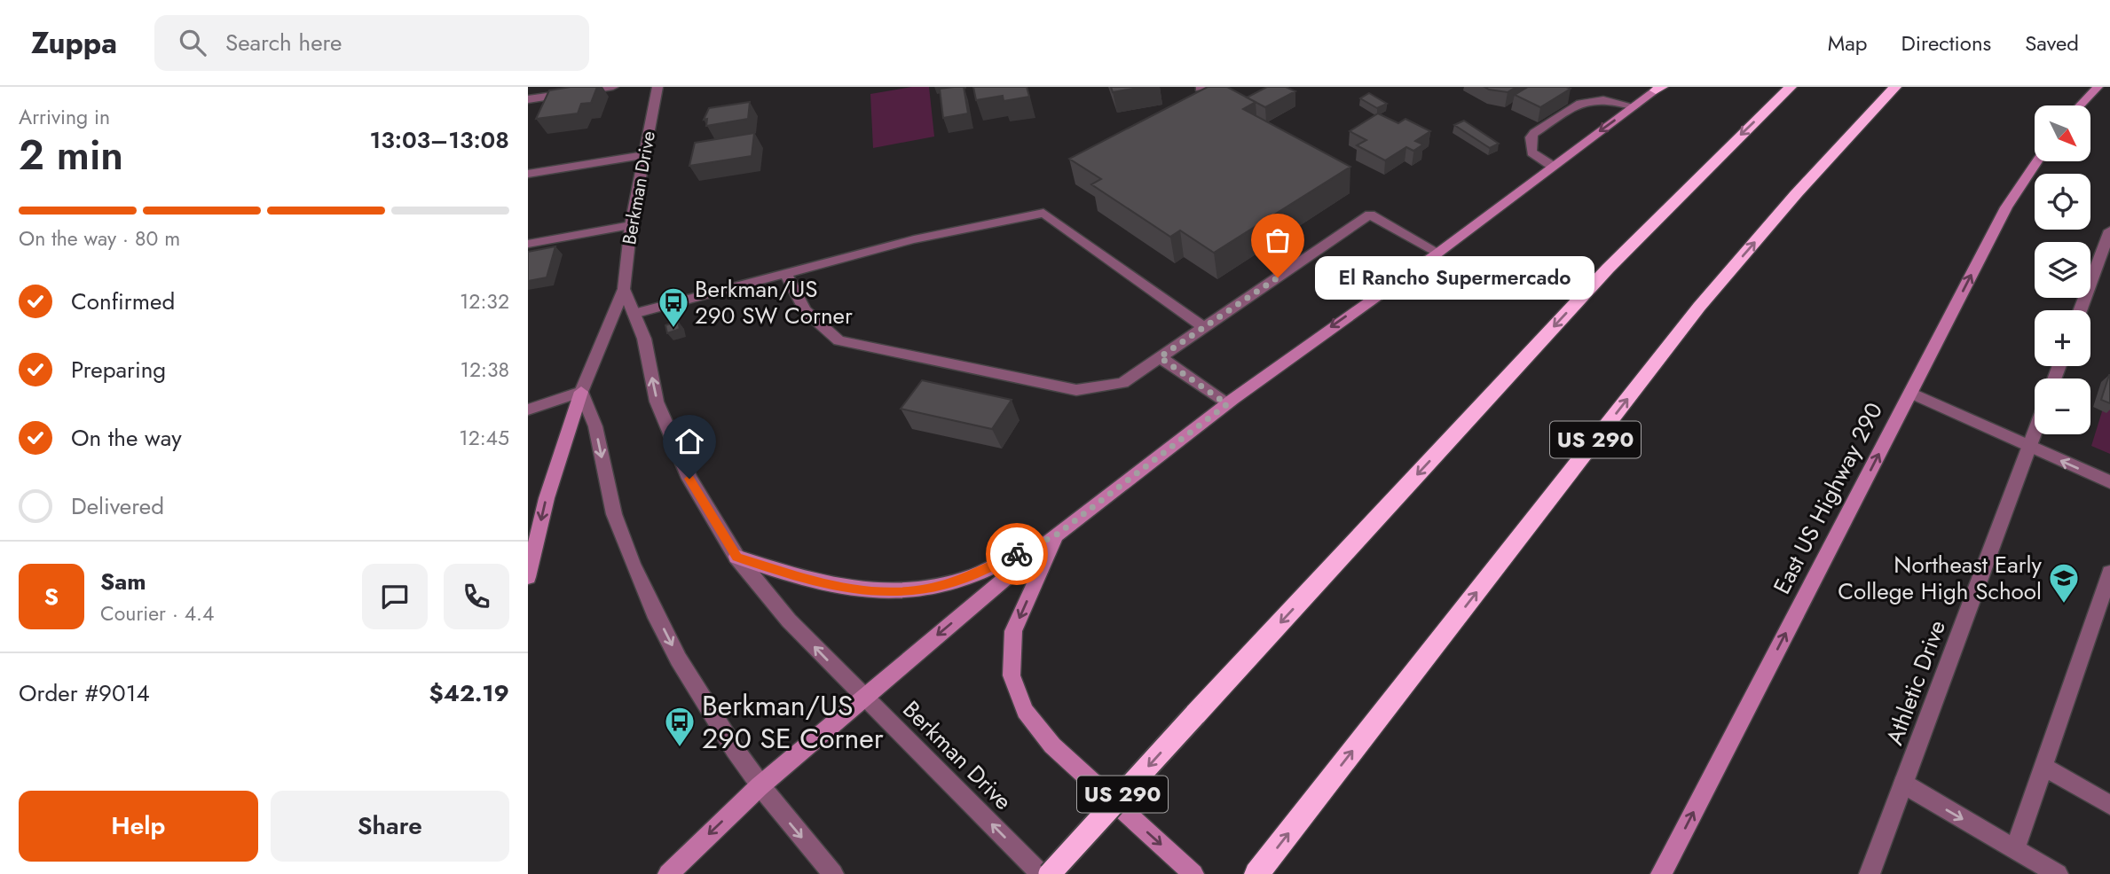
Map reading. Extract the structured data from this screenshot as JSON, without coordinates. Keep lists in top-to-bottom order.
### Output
{
  "streets": {
    "highway": ["US 290"],
    "main road": ["East US Highway 290"],
    "street": ["Berkman Drive", "Athletic Drive"]
  },
  "one_way": ["East US Highway 290"],
  "places": {
    "other": ["El Rancho Supermercado"],
    "bus stop": ["Berkman/US 290 SW Corner", "Berkman/US 290 SE Corner"],
    "school or university": ["Northeast Early College High School"]
  },
  "north": "bottom right",
  "page": {
    "header": "Zuppa",
    "search": "Search here",
    "nav": ["Map", "Directions", "Saved"],
    "heading": ["2 min", "Arriving in", "13:03–13:08"],
    "panel": [
      "Sam",
      "Courier · 4.4",
      "Order #9014",
      "$42.19"
    ],
    "map_buttons": ["+", "−"],
    "bar": "On the way · 80 m",
    "bubble": "El Rancho Supermercado",
    "list": [
      ["Confirmed", "12:32"],
      ["Preparing", "12:38"],
      ["On the way", "12:45"],
      "Delivered"
    ],
    "round": "S",
    "buttons": ["Help", "Share"]
  }
}
